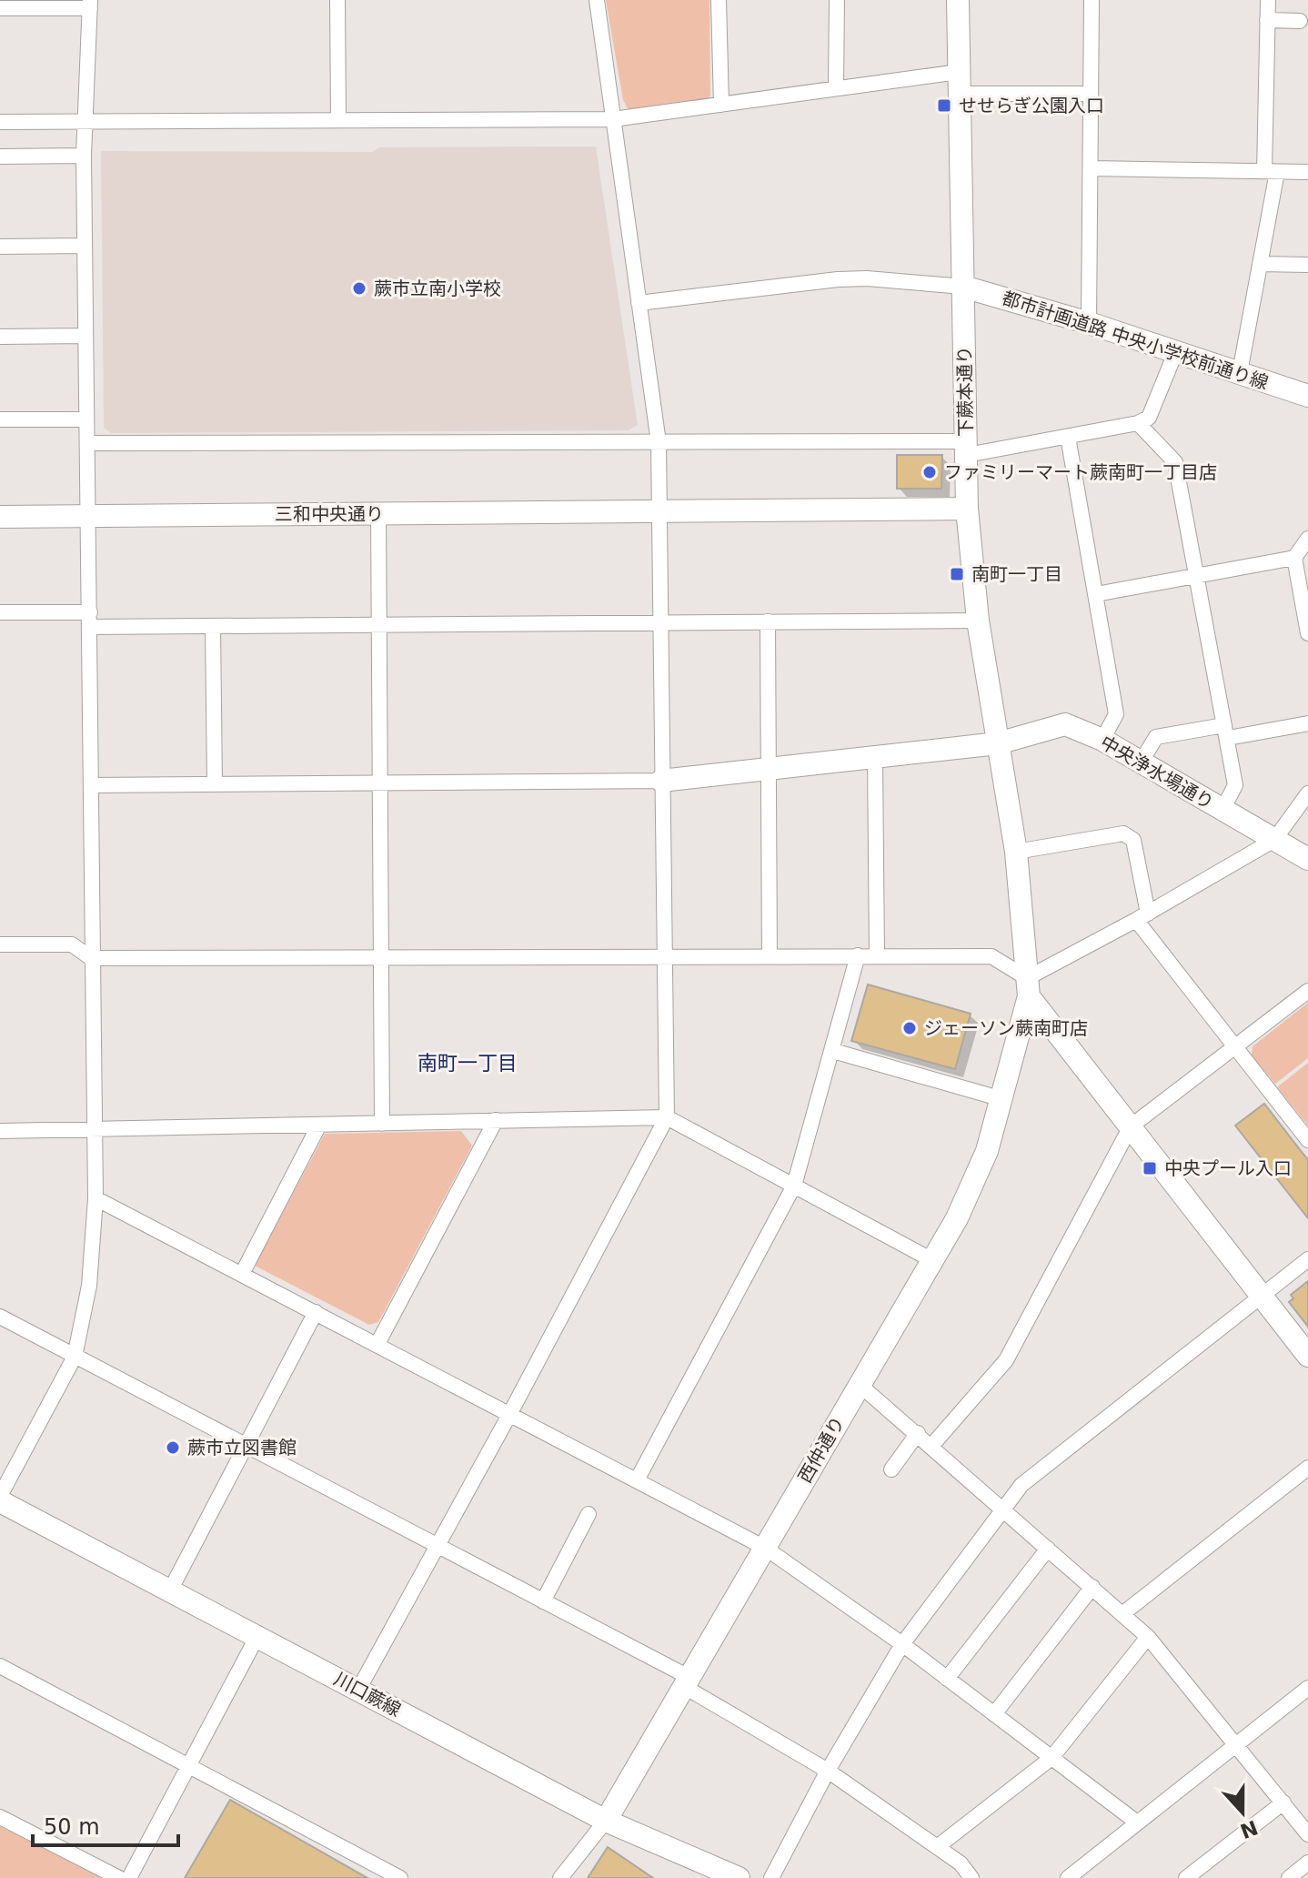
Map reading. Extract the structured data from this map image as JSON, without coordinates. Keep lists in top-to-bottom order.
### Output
{
  "streets": {
    "street": [
      "都市計画道路 中央小学校前通り線",
      "下蕨本通り",
      "三和中央通り",
      "中央浄水場通り",
      "西仲通り",
      "川口蕨線"
    ]
  },
  "crossings": [
    ["都市計画道路 中央小学校前通り線", "下蕨本通り"],
    ["下蕨本通り", "三和中央通り"],
    ["下蕨本通り", "中央浄水場通り"],
    ["下蕨本通り", "西仲通り"],
    ["西仲通り", "川口蕨線"]
  ],
  "districts": ["南町一丁目"],
  "places": {
    "transit": ["せせらぎ公園入口", "南町一丁目", "中央プール入口"],
    "other": [
      "蕨市立南小学校",
      "ファミリーマート蕨南町一丁目店",
      "ジェーソン蕨南町店",
      "蕨市立図書館"
    ]
  },
  "scale_bar": "50 m",
  "north": "bottom"
}
